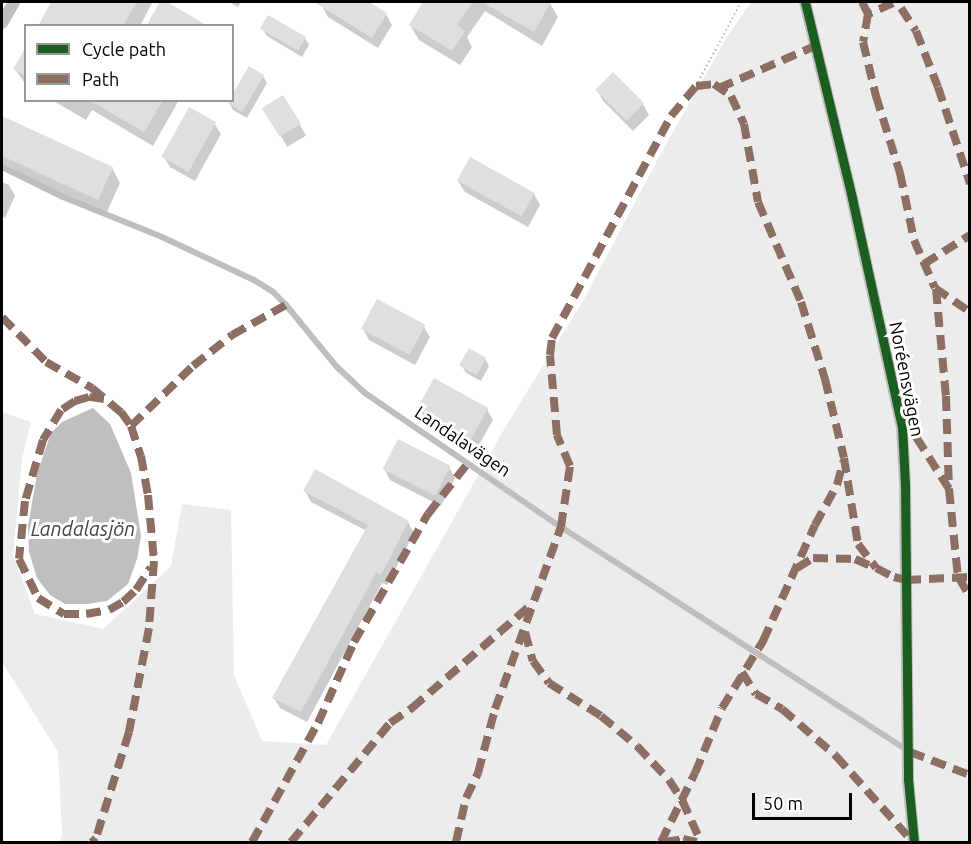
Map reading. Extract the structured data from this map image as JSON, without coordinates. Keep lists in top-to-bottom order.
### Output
{
  "streets": {
    "street": ["Noréensvägen"],
    "lane": ["Landalavägen"]
  },
  "crossings": [
    ["Noréensvägen", "Landalavägen"]
  ],
  "water": ["Landalasjön"],
  "legend": ["Cycle path", "Path"],
  "scale_bar": "50 m"
}
